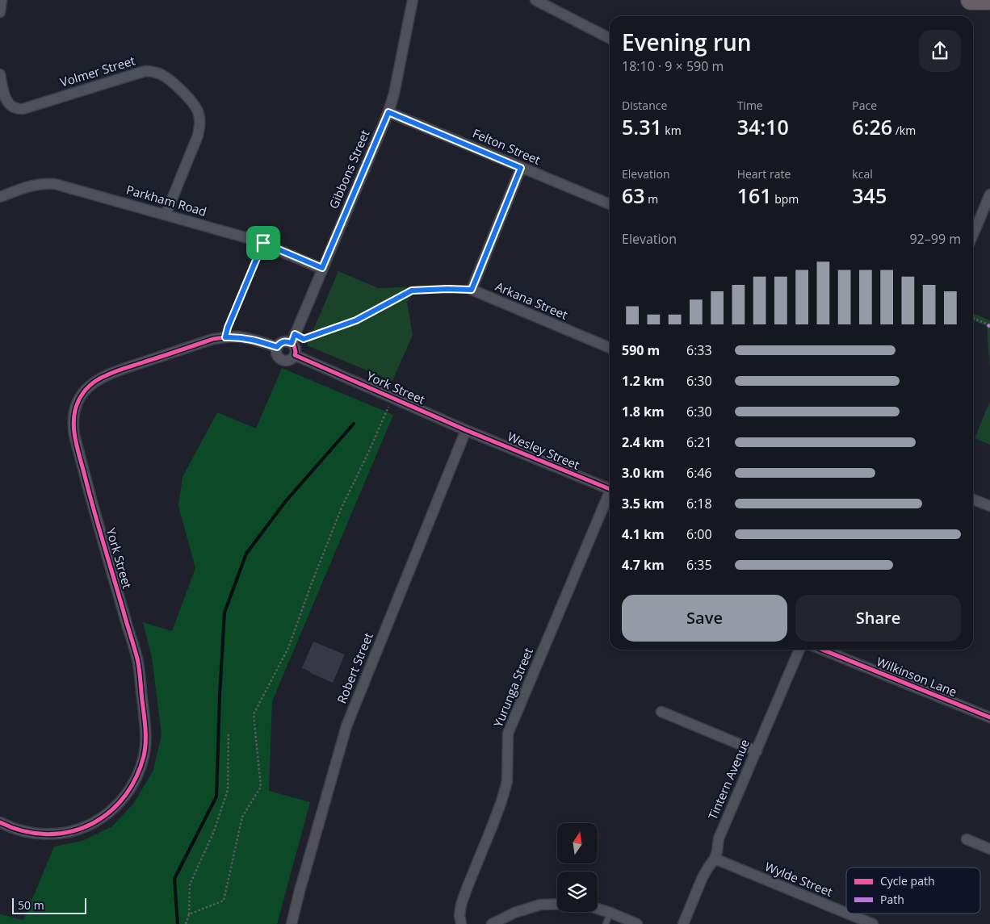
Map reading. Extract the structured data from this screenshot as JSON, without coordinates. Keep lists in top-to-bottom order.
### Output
{
  "streets": {
    "street": [
      "Volmer Street",
      "Felton Street",
      "Gibbons Street",
      "Parkham Road",
      "Arkana Street",
      "York Street",
      "Wesley Street",
      "Robert Street",
      "Wilkinson Lane",
      "Yurunga Street",
      "Tintern Avenue",
      "Wylde Street"
    ]
  },
  "crossings": [
    ["Volmer Street", "Parkham Road"],
    ["Felton Street", "Gibbons Street"],
    ["Gibbons Street", "Parkham Road"],
    ["Gibbons Street", "York Street"],
    ["York Street", "Wesley Street"],
    ["York Street", "Robert Street"],
    ["Wesley Street", "Robert Street"],
    ["Tintern Avenue", "Wylde Street"]
  ],
  "legend": ["Cycle path", "Path"],
  "scale_bar": "50 m",
  "north": "top",
  "page": {
    "heading": ["Evening run", "18:10 · 9 × 590 m"],
    "stats": [
      ["Distance", "5.31 km"],
      ["Time", "34:10"],
      ["Pace", "6:26 /km"],
      ["Elevation", "63 m"],
      ["Heart rate", "161 bpm"],
      ["kcal", "345"]
    ],
    "chart": ["Elevation", "92–99 m"],
    "list": [
      {
        "name": "590 m",
        "note": "6:33"
      },
      {
        "name": "1.2 km",
        "note": "6:30"
      },
      {
        "name": "1.8 km",
        "note": "6:30"
      },
      {
        "name": "2.4 km",
        "note": "6:21"
      },
      {
        "name": "3.0 km",
        "note": "6:46"
      },
      {
        "name": "3.5 km",
        "note": "6:18"
      },
      {
        "name": "4.1 km",
        "note": "6:00"
      },
      {
        "name": "4.7 km",
        "note": "6:35"
      }
    ],
    "buttons": ["Save", "Share"],
    "scale": "50 m"
  }
}
